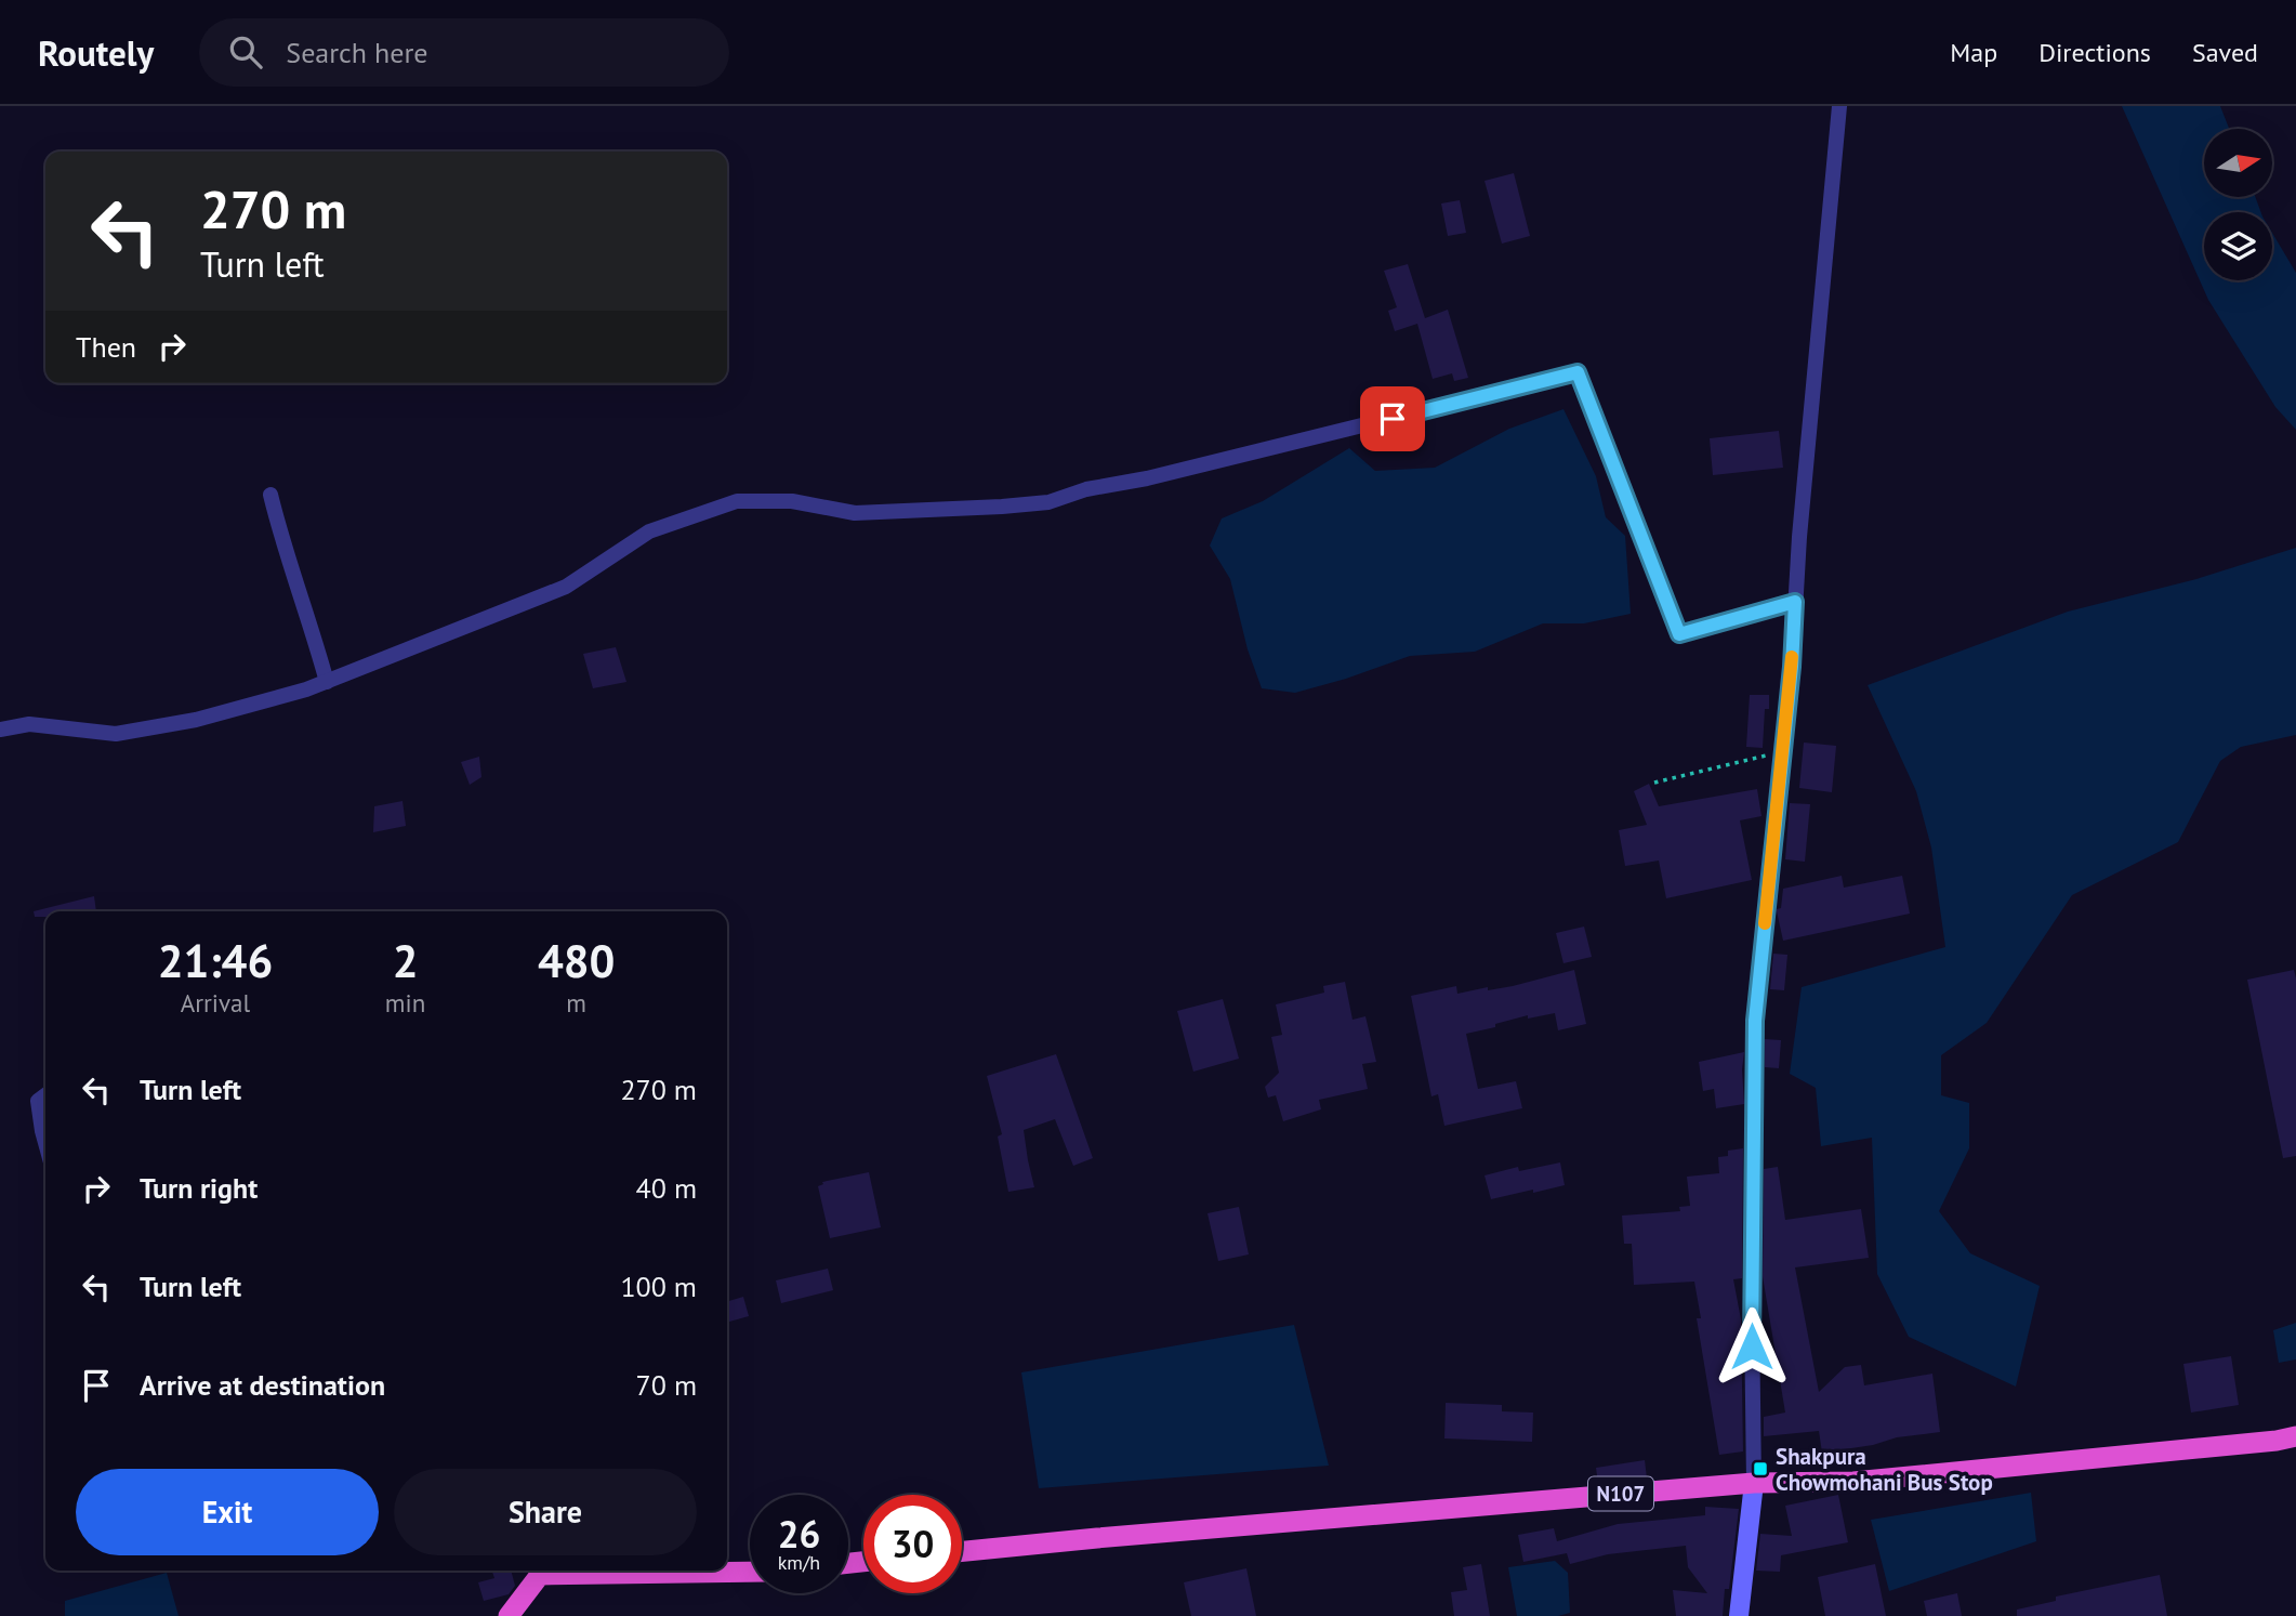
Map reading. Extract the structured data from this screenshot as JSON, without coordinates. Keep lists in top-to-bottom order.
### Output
{
  "streets": {
    "highway": ["N107"]
  },
  "places": {
    "transit": ["Shakpura Chowmohani Bus Stop"]
  },
  "north": "right",
  "page": {
    "header": "Routely",
    "search": "Search here",
    "nav": ["Map", "Directions", "Saved"],
    "turn": ["270 m", "Turn left"],
    "then": "Then",
    "eta": [
      "21:46",
      "Arrival",
      "2",
      "min",
      "480",
      "m"
    ],
    "list": [
      {
        "name": "Turn left",
        "value": "270 m"
      },
      {
        "name": "Turn right",
        "value": "40 m"
      },
      {
        "name": "Turn left",
        "value": "100 m"
      },
      {
        "name": "Arrive at destination",
        "value": "70 m"
      }
    ],
    "buttons": ["Exit", "Share"],
    "speed": "26 km/h",
    "limit": "30"
  }
}
